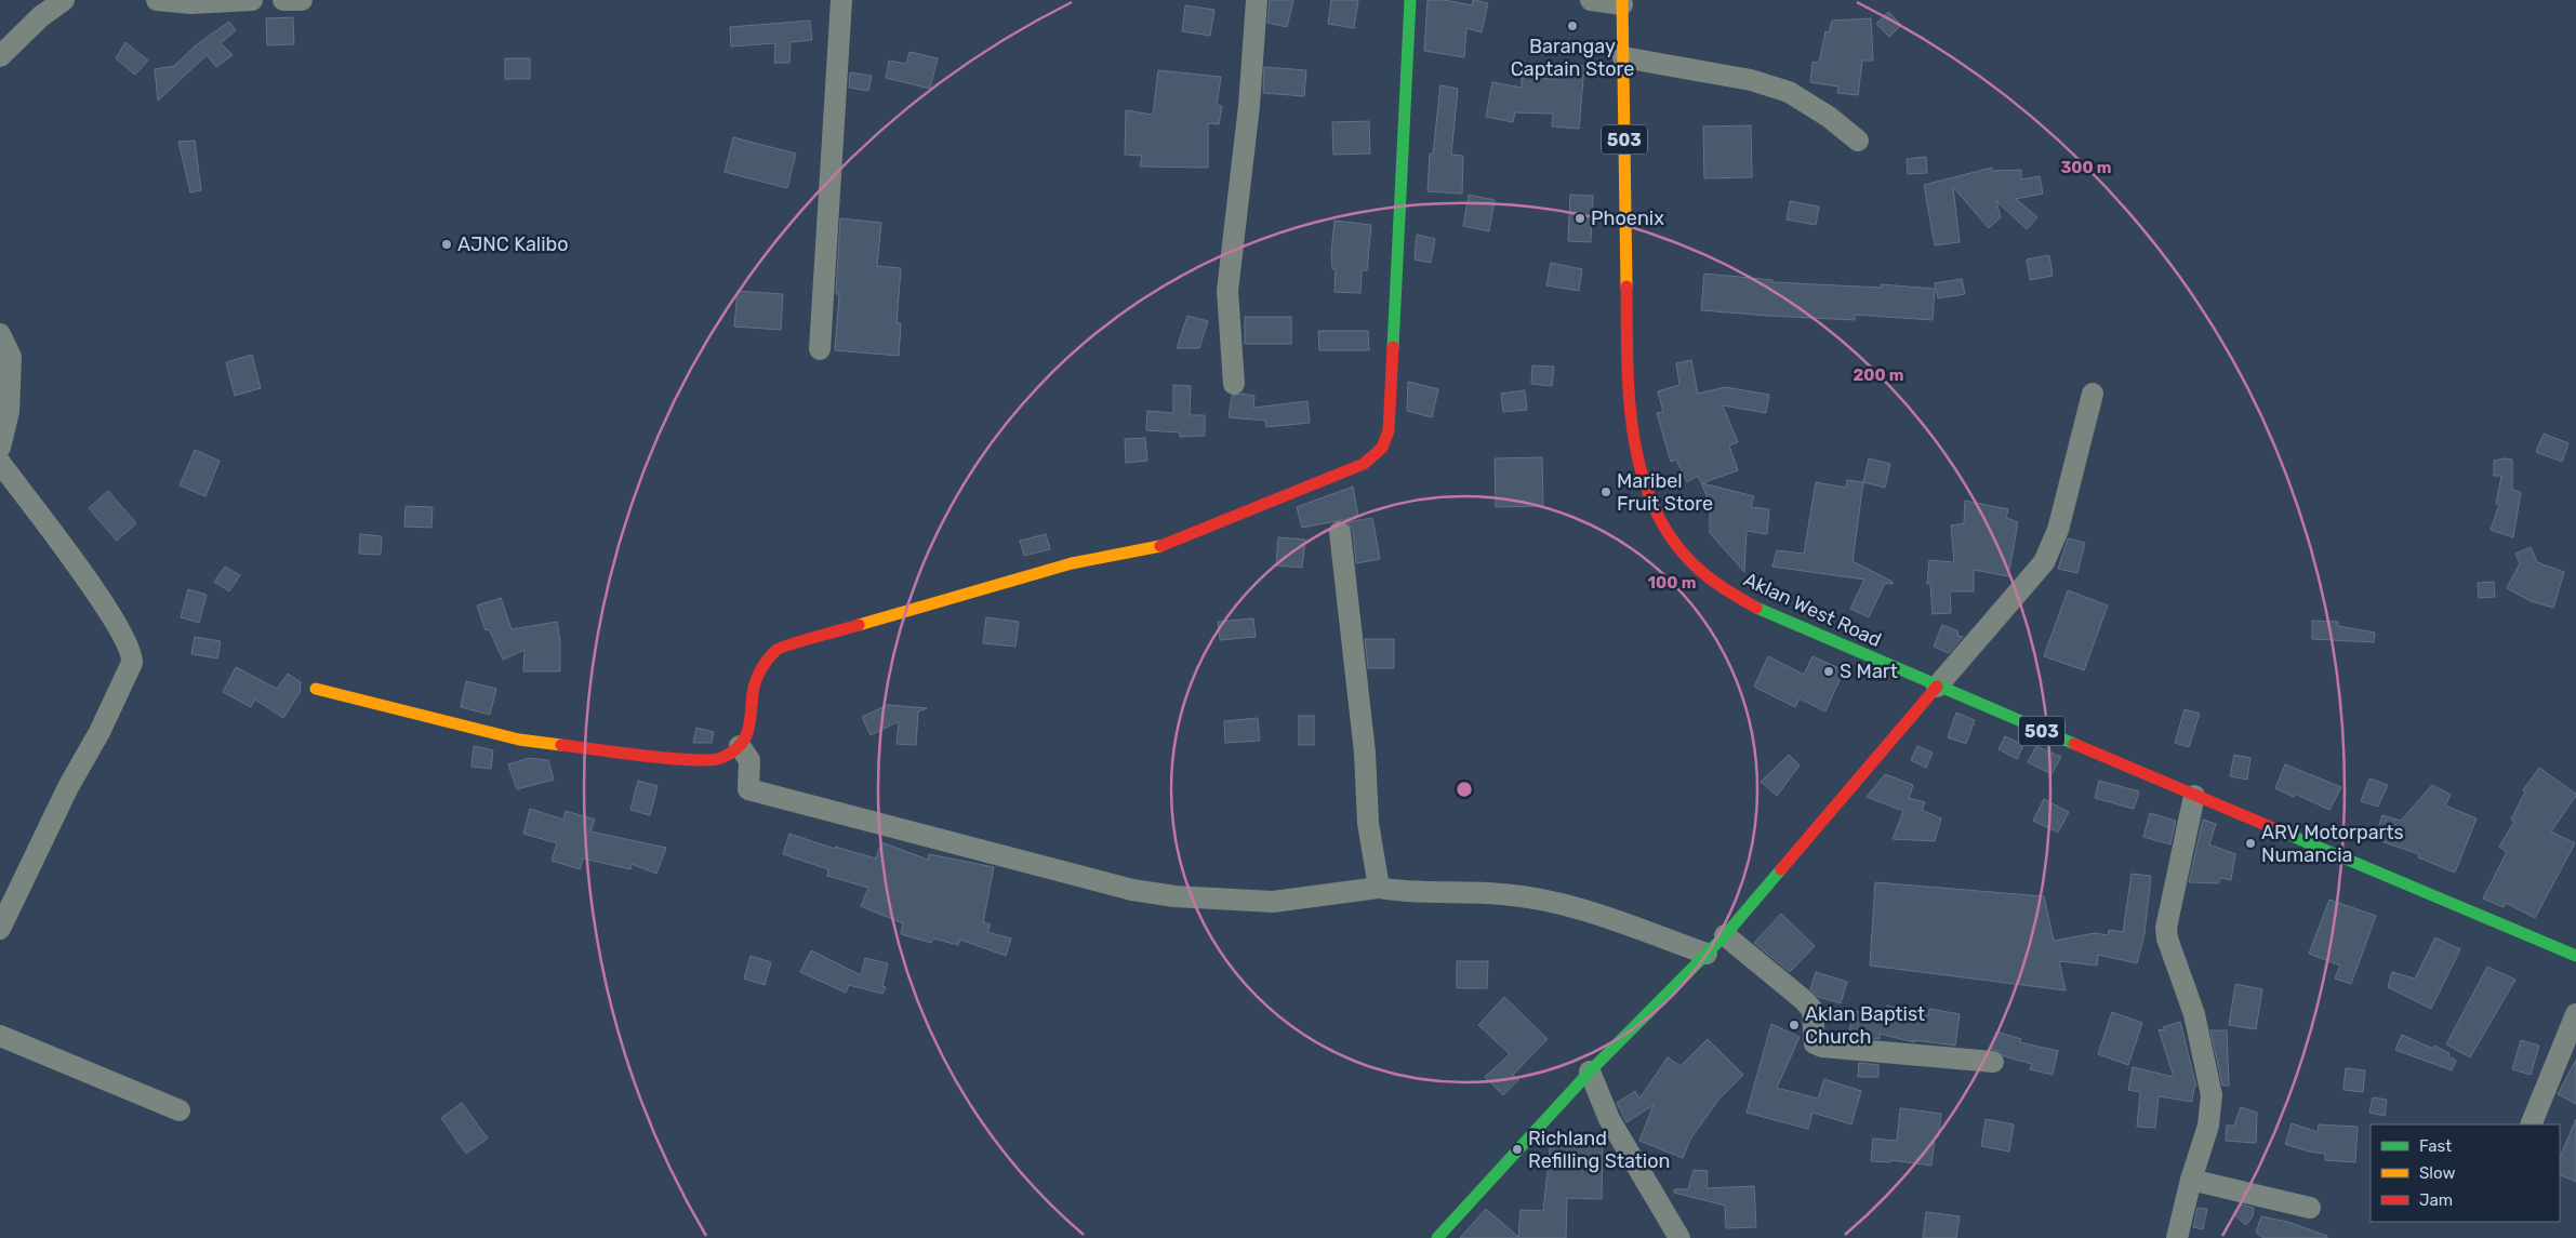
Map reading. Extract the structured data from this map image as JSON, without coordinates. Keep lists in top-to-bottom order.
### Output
{
  "streets": {
    "street": ["503", "Aklan West Road"]
  },
  "places": [
    "Barangay Captain Store",
    "Phoenix",
    "AJNC Kalibo",
    "Maribel Fruit Store",
    "S Mart",
    "ARV Motorparts Numancia",
    "Aklan Baptist Church",
    "Richland Refilling Station"
  ],
  "legend": ["Fast", "Slow", "Jam"],
  "rings": ["300 m", "200 m", "100 m"]
}
